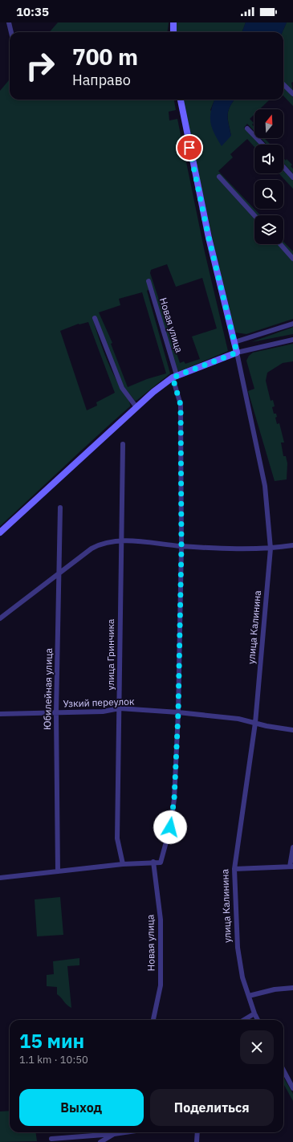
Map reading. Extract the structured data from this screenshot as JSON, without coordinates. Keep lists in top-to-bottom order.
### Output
{
  "streets": {
    "street": [
      "Новая улица",
      "улица Калинина",
      "улица Гринчика",
      "Юбилейная улица",
      "Узкий переулок"
    ]
  },
  "crossings": [
    ["Новая улица", "Узкий переулок"],
    ["улица Калинина", "Узкий переулок"],
    ["улица Гринчика", "Узкий переулок"],
    ["Юбилейная улица", "Узкий переулок"]
  ],
  "north": "top",
  "page": {
    "status": "10:35",
    "turn": ["700 m", "Направо"],
    "heading": ["15 мин", "1.1 km · 10:50"],
    "buttons": ["Выход", "Поделиться"]
  }
}
